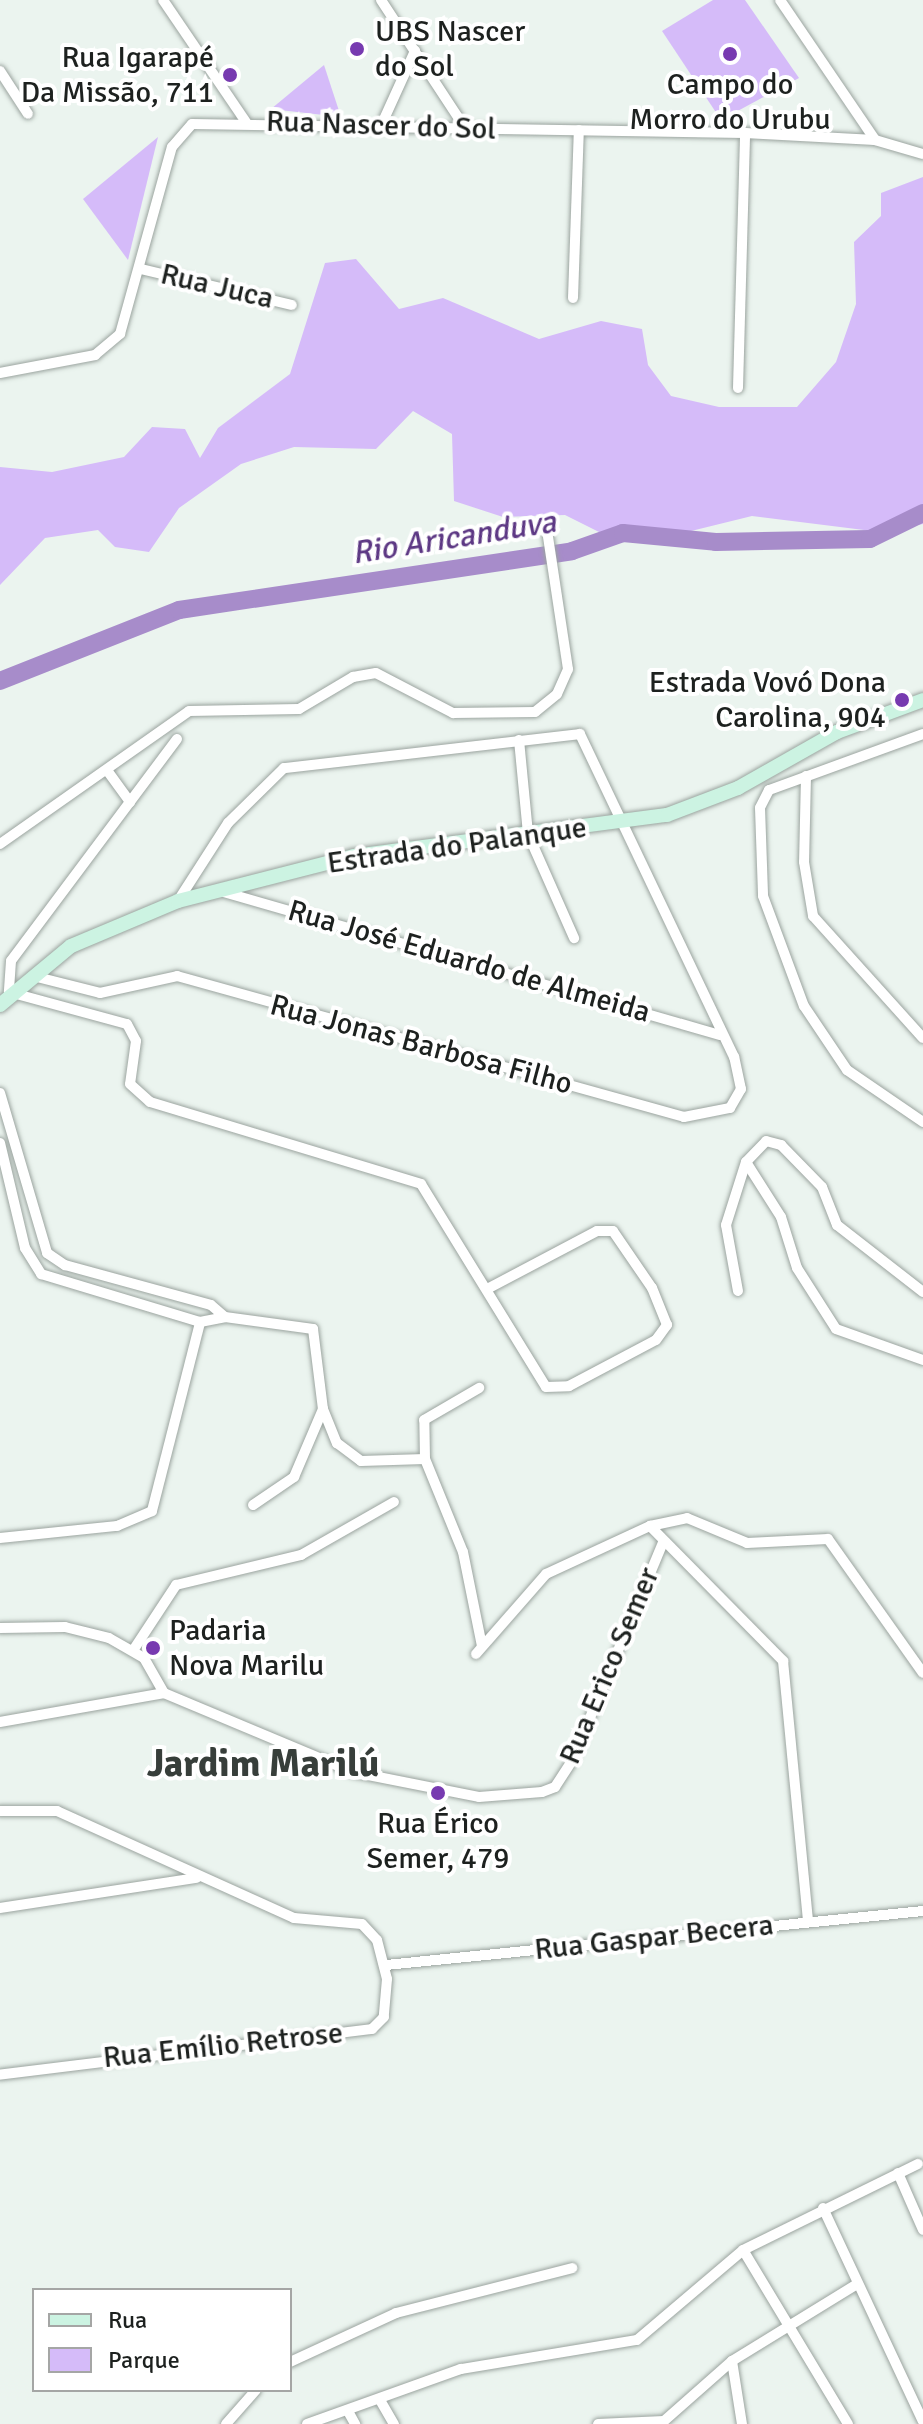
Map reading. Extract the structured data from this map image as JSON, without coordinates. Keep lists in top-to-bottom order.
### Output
{
  "streets": {
    "street": [
      "Rua Nascer do Sol",
      "Rua Juca",
      "Estrada do Palanque",
      "Rua José Eduardo de Almeida",
      "Rua Jonas Barbosa Filho",
      "Rua Erico Semer",
      "Rua Gaspar Becera",
      "Rua Emílio Retrose"
    ]
  },
  "crossings": [
    ["Rua Nascer do Sol", "Rua Juca"],
    ["Estrada do Palanque", "Rua José Eduardo de Almeida"],
    ["Estrada do Palanque", "Rua Jonas Barbosa Filho"],
    ["Rua José Eduardo de Almeida", "Rua Jonas Barbosa Filho"],
    ["Rua Gaspar Becera", "Rua Emílio Retrose"]
  ],
  "districts": ["Jardim Marilú"],
  "water": ["Rio Aricanduva"],
  "places": [
    "UBS Nascer do Sol",
    "Campo do Morro do Urubu",
    "Rua Igarapé Da Missão, 711",
    "Estrada Vovó Dona Carolina, 904",
    "Padaria Nova Marilu",
    "Rua Érico Semer, 479"
  ],
  "legend": ["Rua", "Parque"]
}
